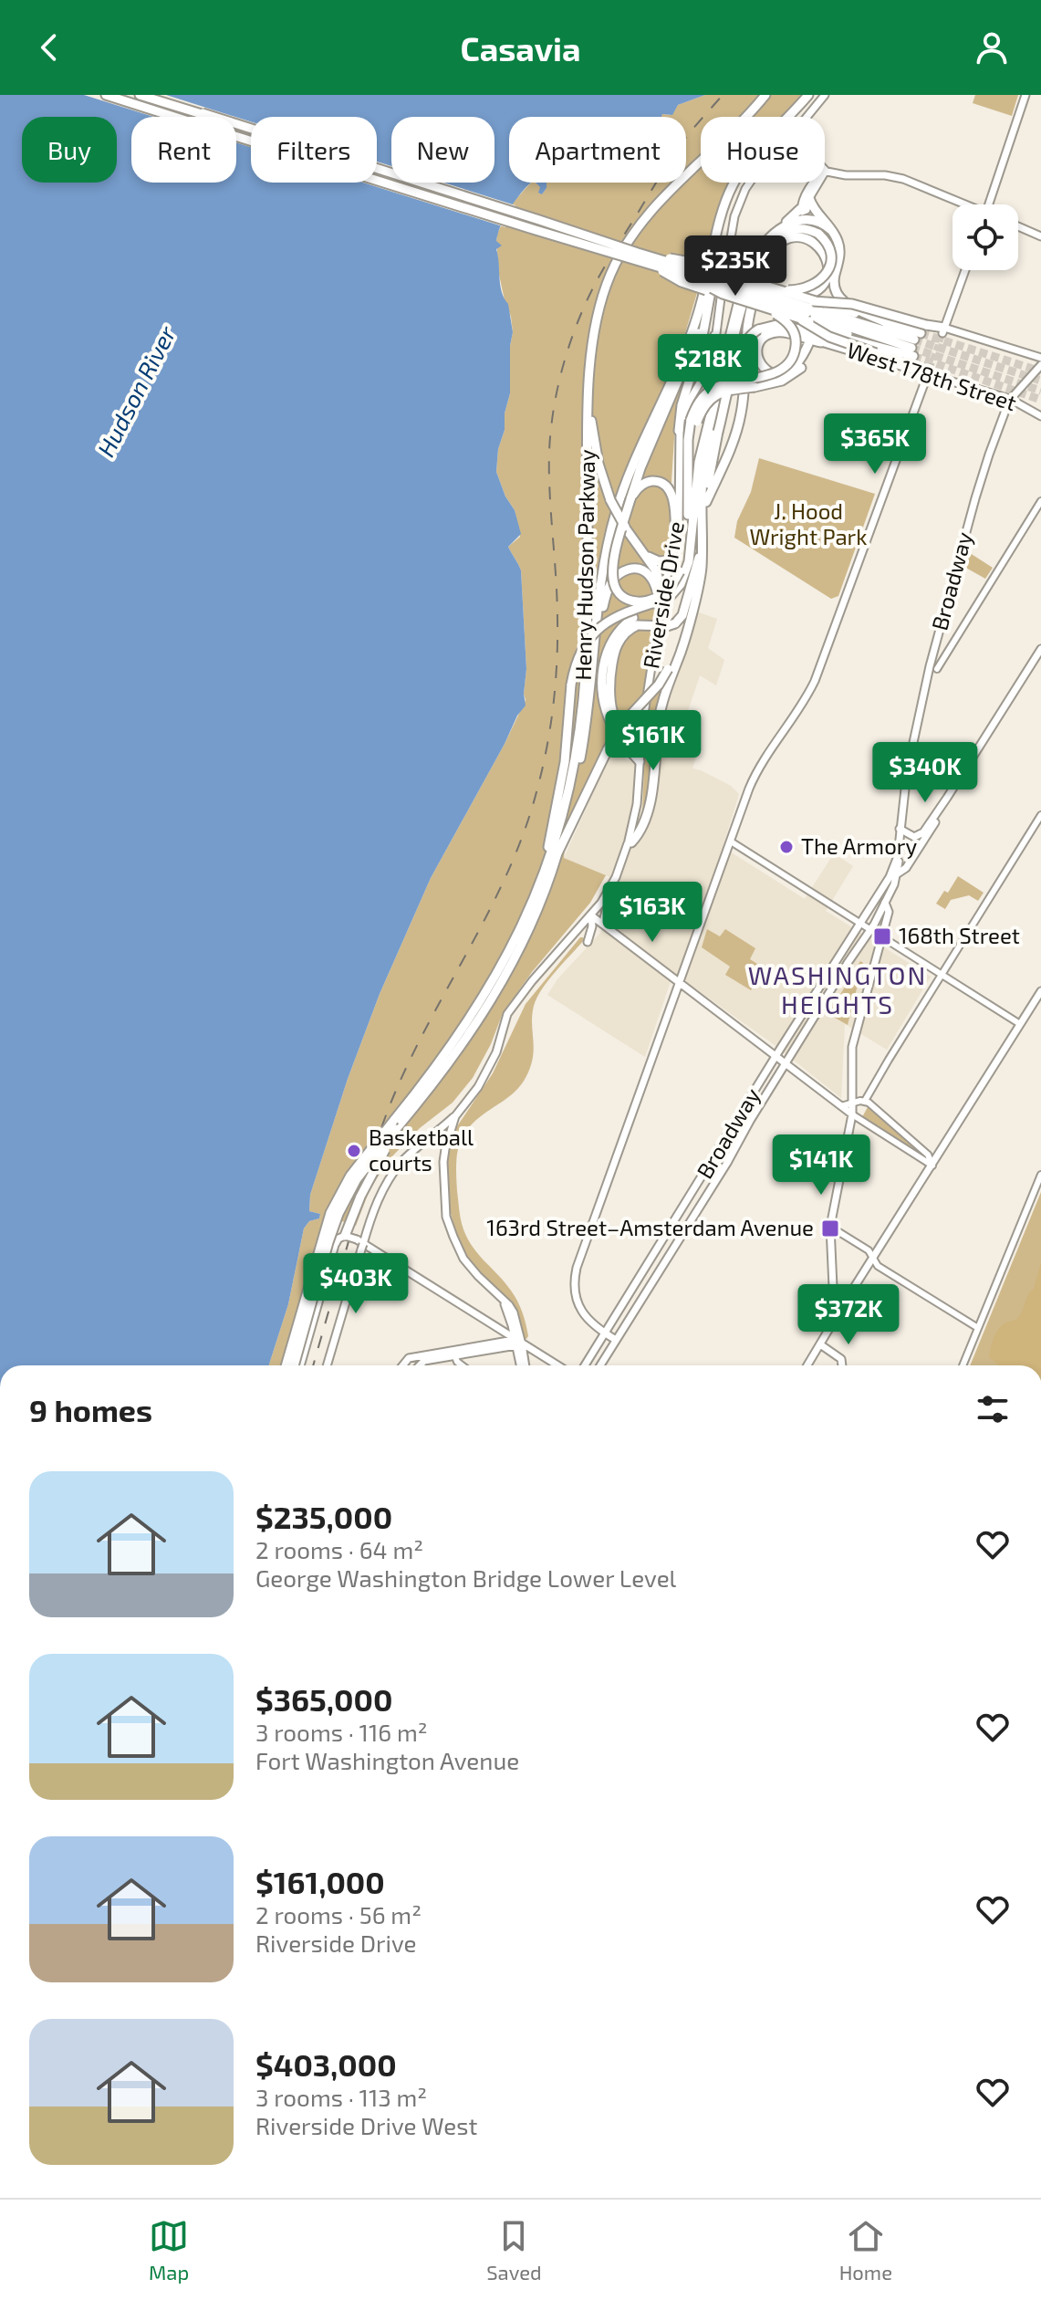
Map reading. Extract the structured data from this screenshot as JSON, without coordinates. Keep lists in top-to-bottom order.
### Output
{
  "streets": {
    "highway": ["Henry Hudson Parkway"],
    "main road": ["West 178th Street", "Broadway", "Riverside Drive"]
  },
  "crossings": [
    ["West 178th Street", "Broadway"]
  ],
  "districts": ["WASHINGTON HEIGHTS"],
  "water": ["Hudson River"],
  "parks": ["J. Hood Wright Park"],
  "places": {
    "other": ["The Armory", "Basketball courts"],
    "transit": ["168th Street", "163rd Street–Amsterdam Avenue"]
  },
  "page": {
    "header": "Casavia",
    "chip": [
      "Buy",
      "Rent",
      "Filters",
      "New",
      "Apartment",
      "House"
    ],
    "price": [
      "$235K",
      "$218K",
      "$365K",
      "$161K",
      "$340K",
      "$163K",
      "$141K",
      "$403K",
      "$372K"
    ],
    "heading": "9 homes",
    "list": [
      {
        "name": "$235,000",
        "note": "2 rooms · 64 m² · George Washington Bridge Lower Level"
      },
      {
        "name": "$365,000",
        "note": "3 rooms · 116 m² · Fort Washington Avenue"
      },
      {
        "name": "$161,000",
        "note": "2 rooms · 56 m² · Riverside Drive"
      },
      {
        "name": "$403,000",
        "note": "3 rooms · 113 m² · Riverside Drive West"
      }
    ],
    "tabs": ["Map", "Saved", "Home"]
  }
}
